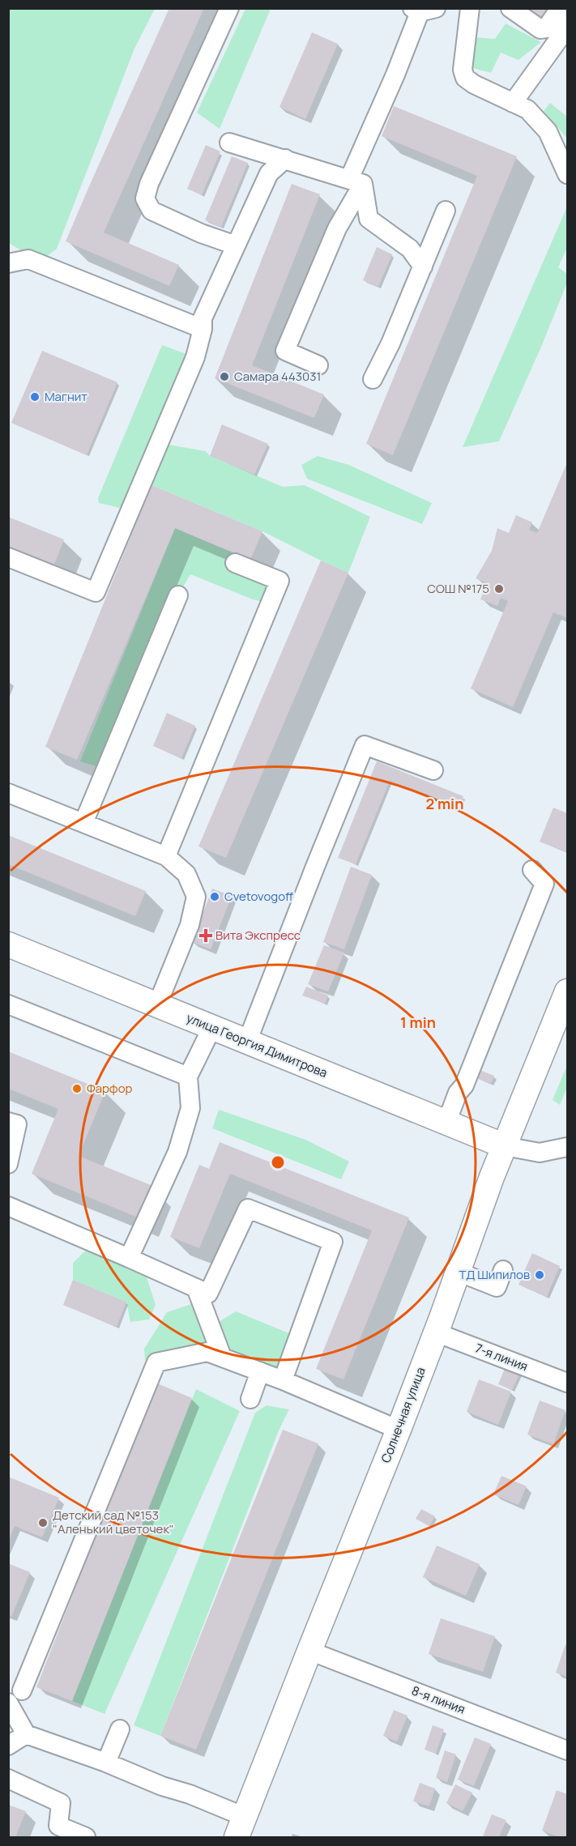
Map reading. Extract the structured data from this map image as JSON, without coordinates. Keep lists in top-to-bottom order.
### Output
{
  "streets": {
    "main road": ["улица Георгия Димитрова", "Солнечная улица"],
    "street": ["7-я линия", "8-я линия"]
  },
  "crossings": [
    ["улица Георгия Димитрова", "Солнечная улица"],
    ["7-я линия", "Солнечная улица"],
    ["Солнечная улица", "8-я линия"]
  ],
  "places": {
    "other": [
      "Самара 443031",
      "Магнит",
      "СОШ №175",
      "Cvetovogoff",
      "Фарфор",
      "ТД Шипилов",
      "Детский сад №153 \"Аленький цветочек\""
    ],
    "health": ["Вита Экспресс"]
  },
  "rings": ["2 min", "1 min"]
}
